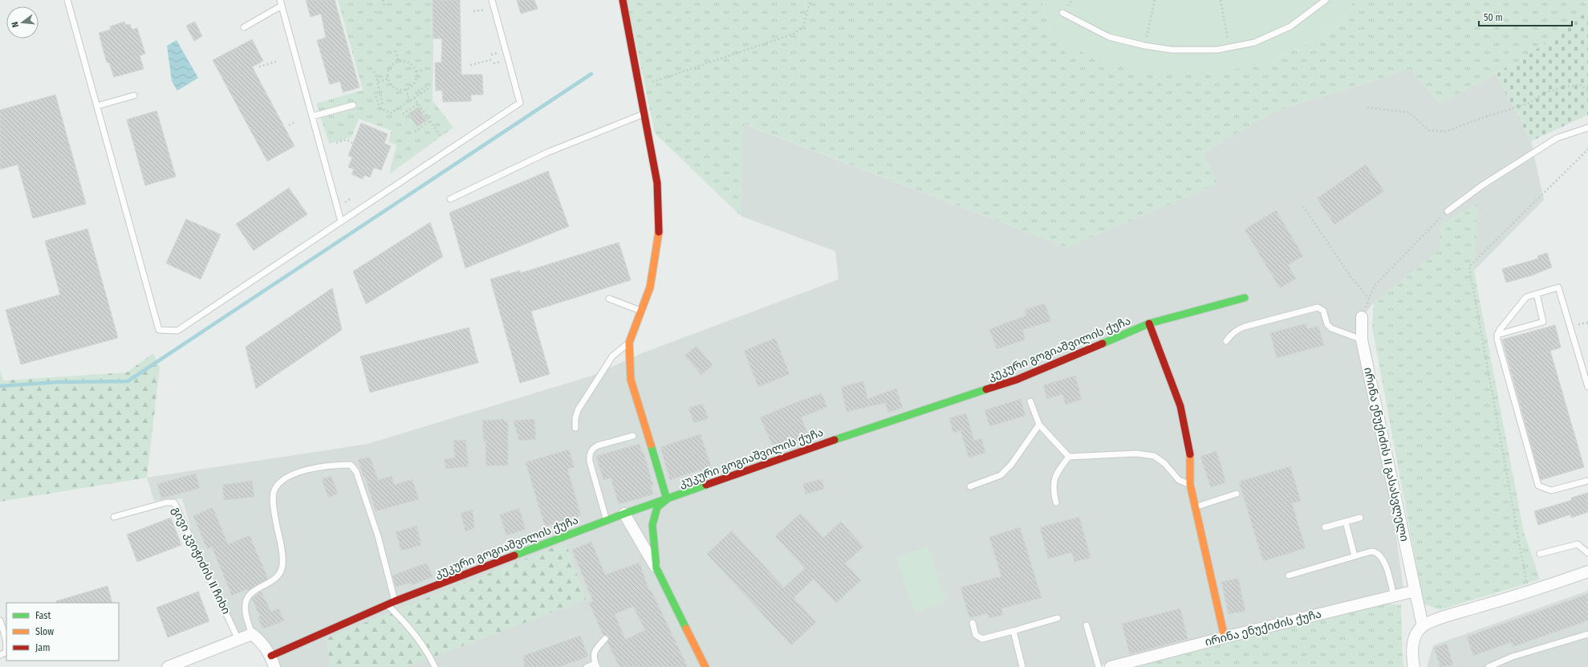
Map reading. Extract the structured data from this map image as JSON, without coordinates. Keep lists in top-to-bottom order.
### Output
{
  "streets": {
    "street": ["კუკური გოგიაშვილის ქუჩა", "ირინა ენუქიძის II გასასვლელი", "ირინა ენუქიძის ქუჩა"],
    "lane": ["გივი კვიჭიძის II ჩიხი"]
  },
  "crossings": [
    ["ირინა ენუქიძის II გასასვლელი", "ირინა ენუქიძის ქუჩა"]
  ],
  "legend": ["Fast", "Slow", "Jam"],
  "scale_bar": "50 m",
  "north": "left"
}
